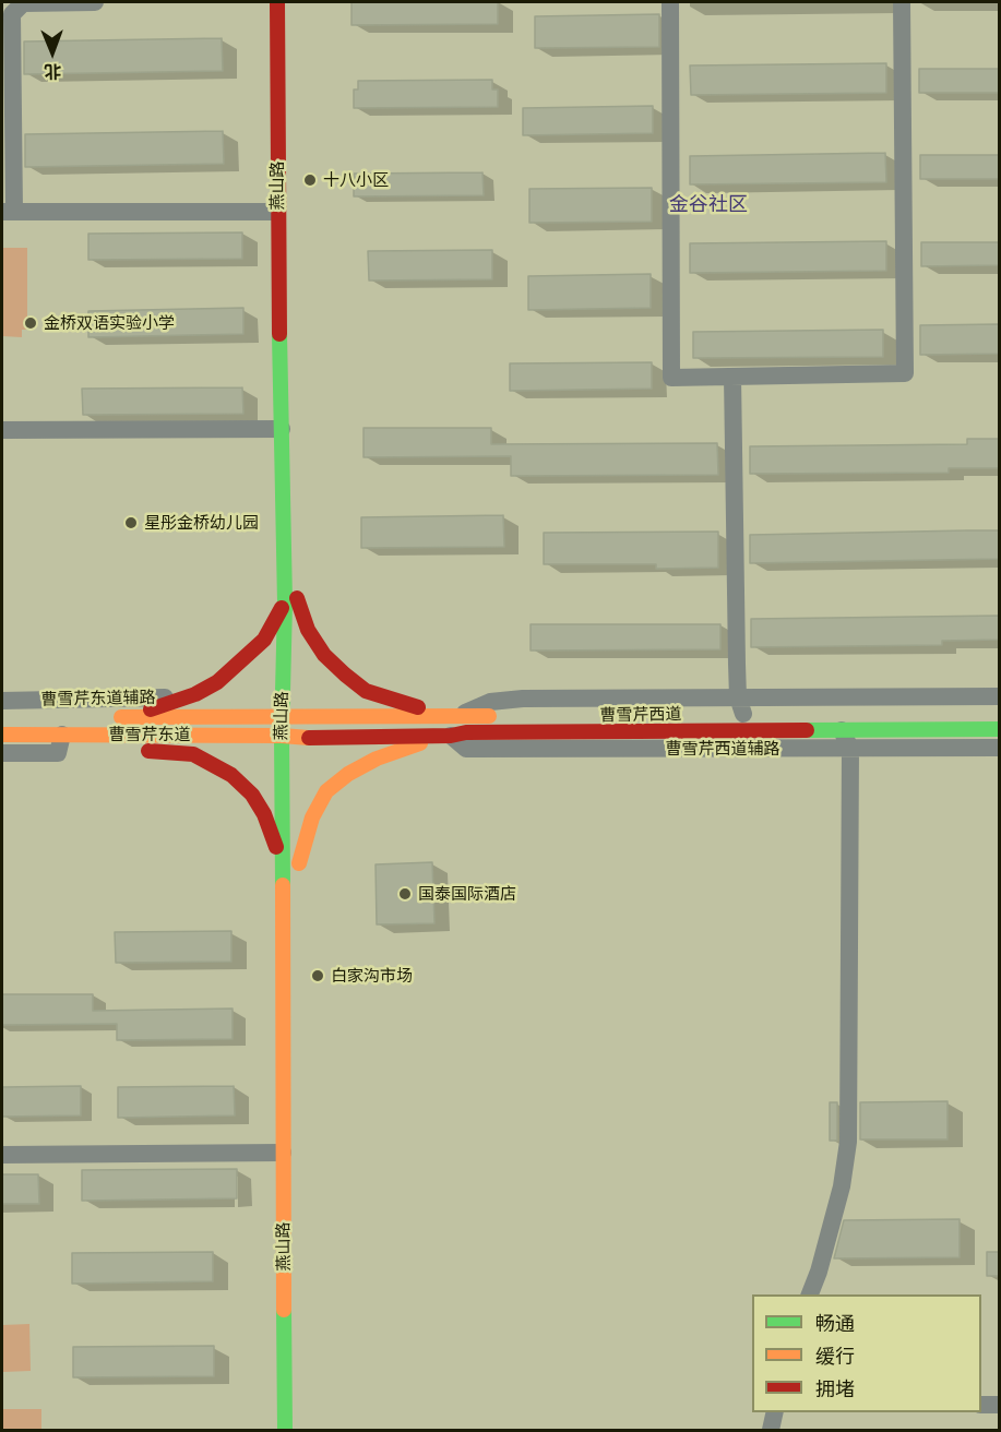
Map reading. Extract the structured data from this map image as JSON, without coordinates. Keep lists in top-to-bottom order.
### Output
{
  "streets": {
    "main road": ["燕山路", "曹雪芹西道", "曹雪芹东道"],
    "street": ["曹雪芹东道辅路", "曹雪芹西道辅路"]
  },
  "crossings": [
    ["燕山路", "曹雪芹西道"],
    ["燕山路", "曹雪芹东道"],
    ["曹雪芹西道", "曹雪芹东道"],
    ["曹雪芹西道", "曹雪芹西道辅路"]
  ],
  "districts": ["金谷社区"],
  "places": [
    "十八小区",
    "金桥双语实验小学",
    "星彤金桥幼儿园",
    "国泰国际酒店",
    "白家沟市场"
  ],
  "legend": ["畅通", "缓行", "拥堵"],
  "north": "bottom"
}
